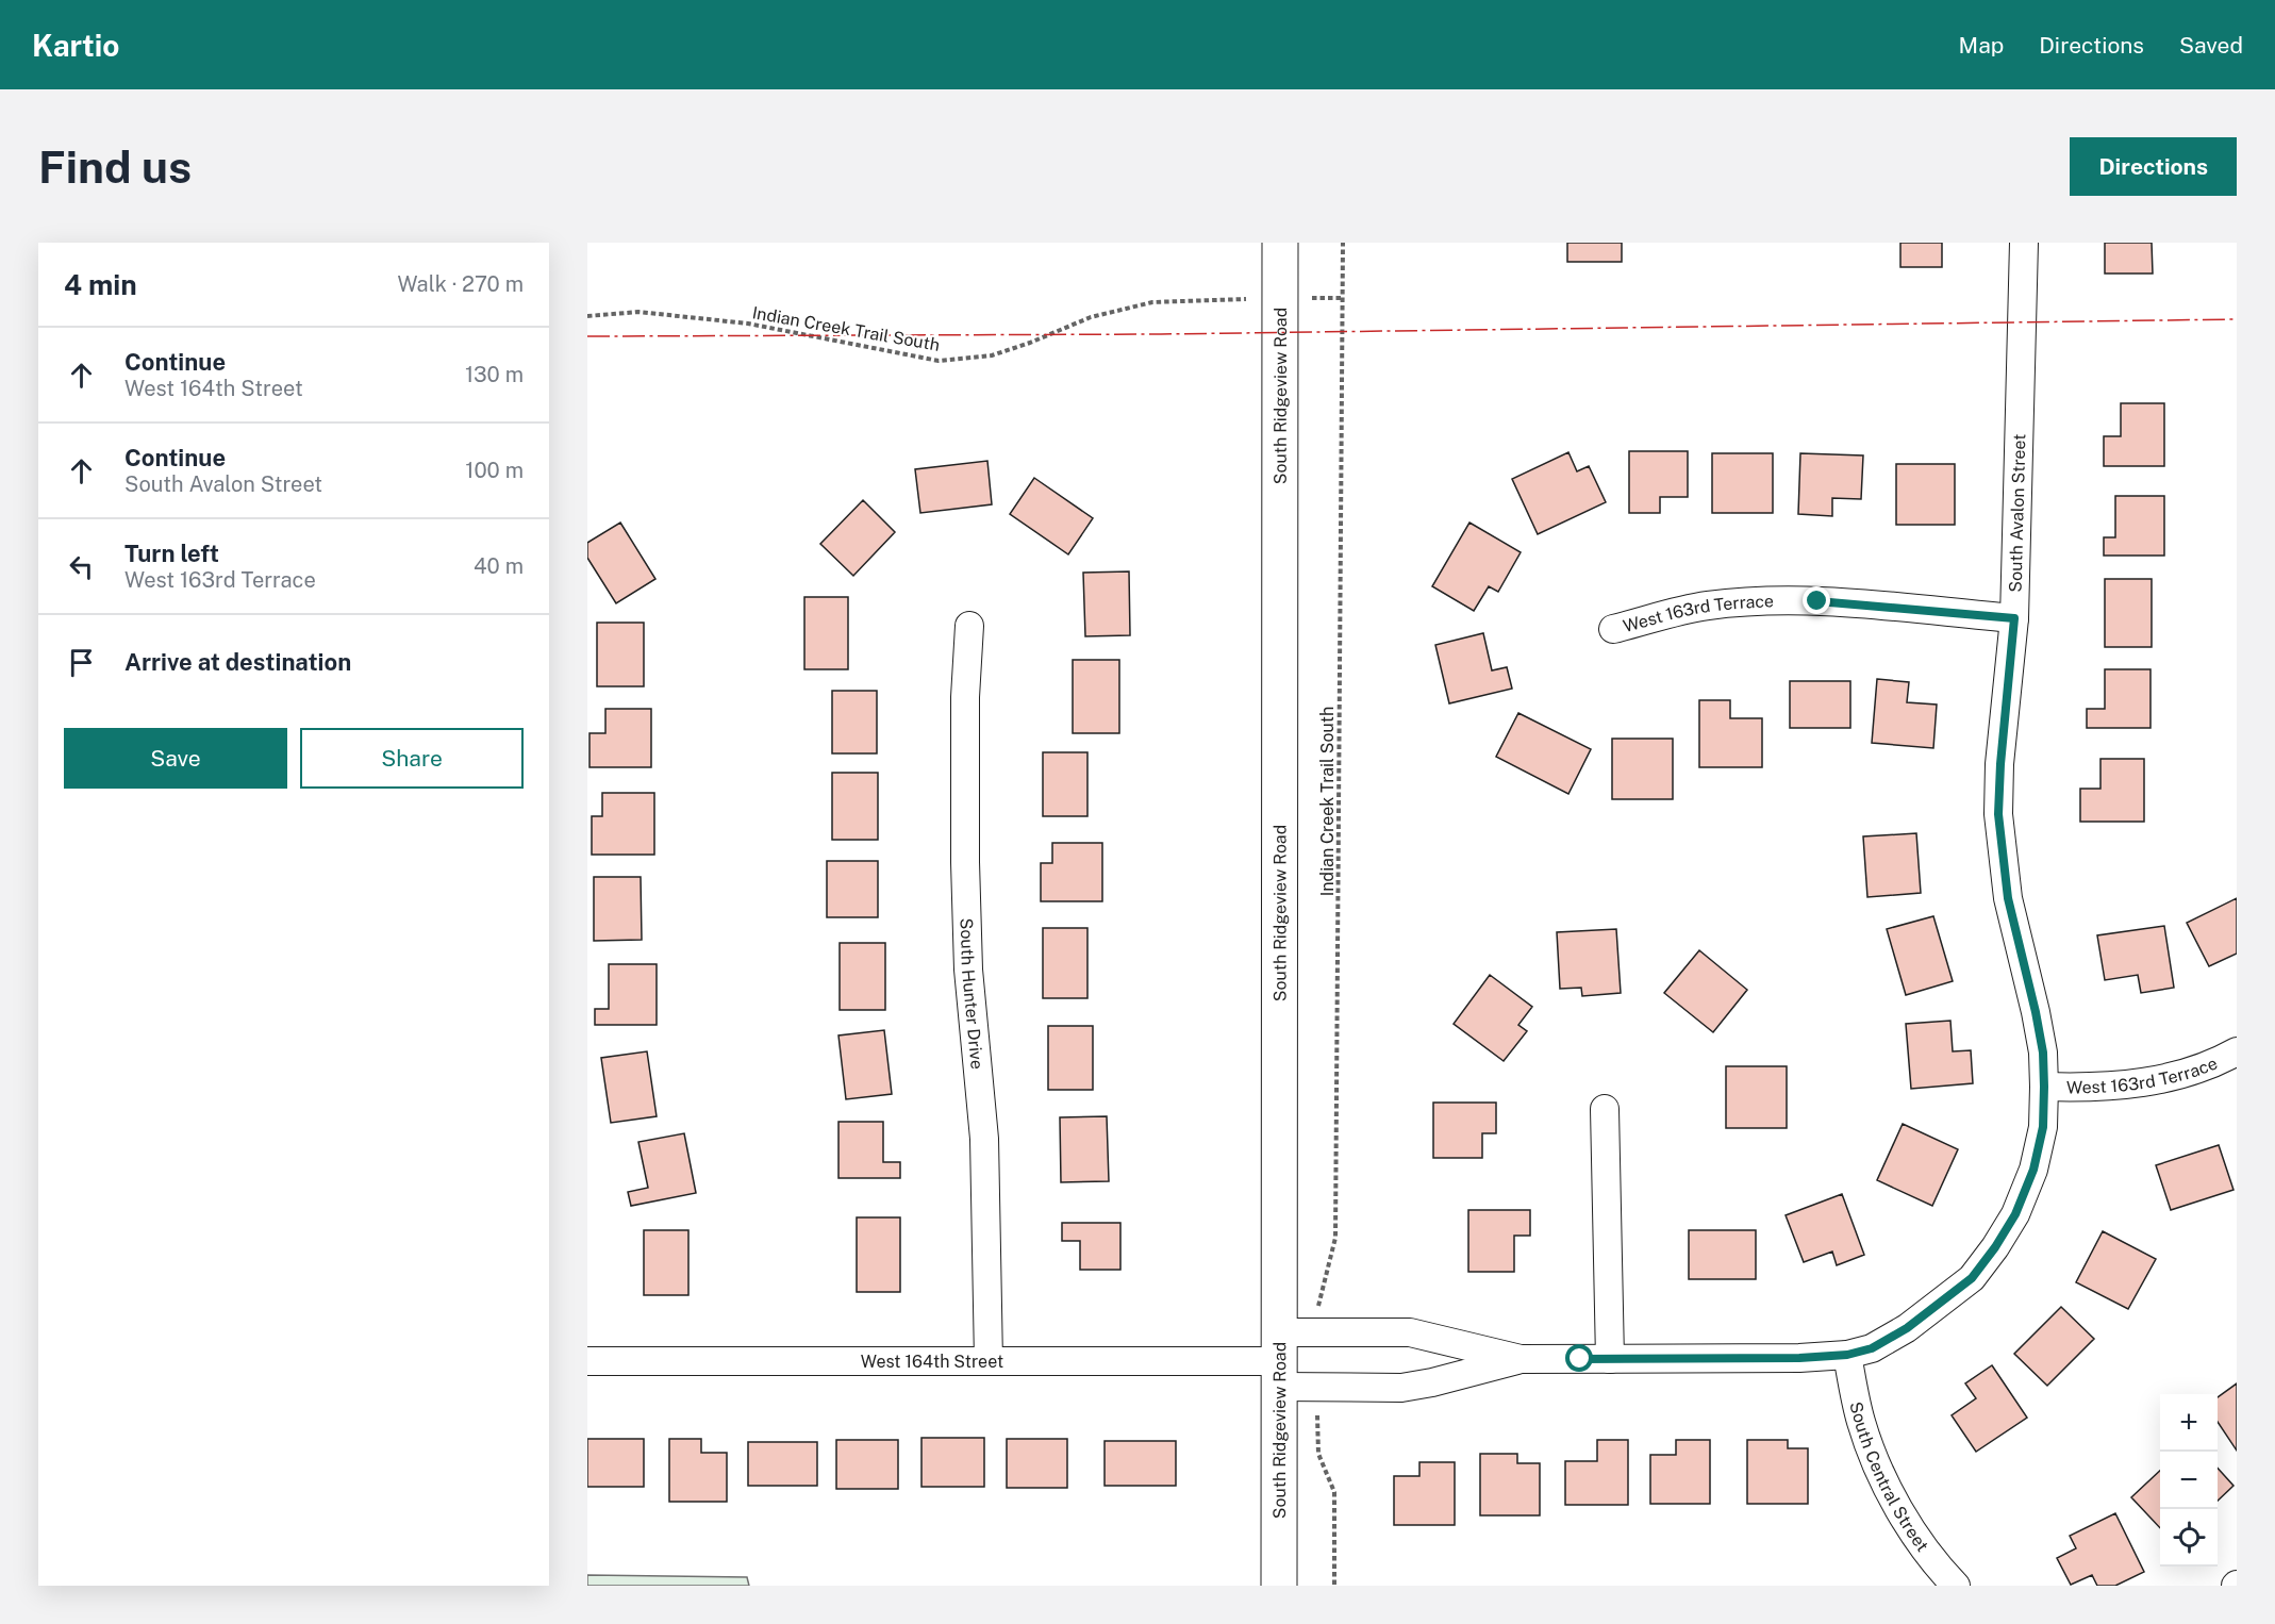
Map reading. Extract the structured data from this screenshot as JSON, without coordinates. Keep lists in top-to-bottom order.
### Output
{
  "streets": {
    "main road": ["South Ridgeview Road"],
    "street": [
      "South Avalon Street",
      "West 163rd Terrace",
      "South Hunter Drive",
      "West 164th Street",
      "South Central Street"
    ],
    "path": ["Indian Creek Trail South"]
  },
  "crossings": [
    ["South Ridgeview Road", "West 164th Street"],
    ["South Avalon Street", "West 163rd Terrace"],
    ["South Avalon Street", "West 164th Street"],
    ["West 163rd Terrace", "West 164th Street"],
    ["South Hunter Drive", "West 164th Street"],
    ["West 164th Street", "South Central Street"]
  ],
  "page": {
    "header": "Kartio",
    "nav": ["Map", "Directions", "Saved"],
    "buttons": [
      "Directions",
      ["Save", "Share"]
    ],
    "title": "Find us",
    "heading": ["4 min", "Walk · 270 m"],
    "list": [
      ["Continue", "West 164th Street", "130 m"],
      ["Continue", "South Avalon Street", "100 m"],
      ["Turn left", "West 163rd Terrace", "40 m"],
      "Arrive at destination"
    ],
    "map_buttons": ["+", "−"]
  }
}
